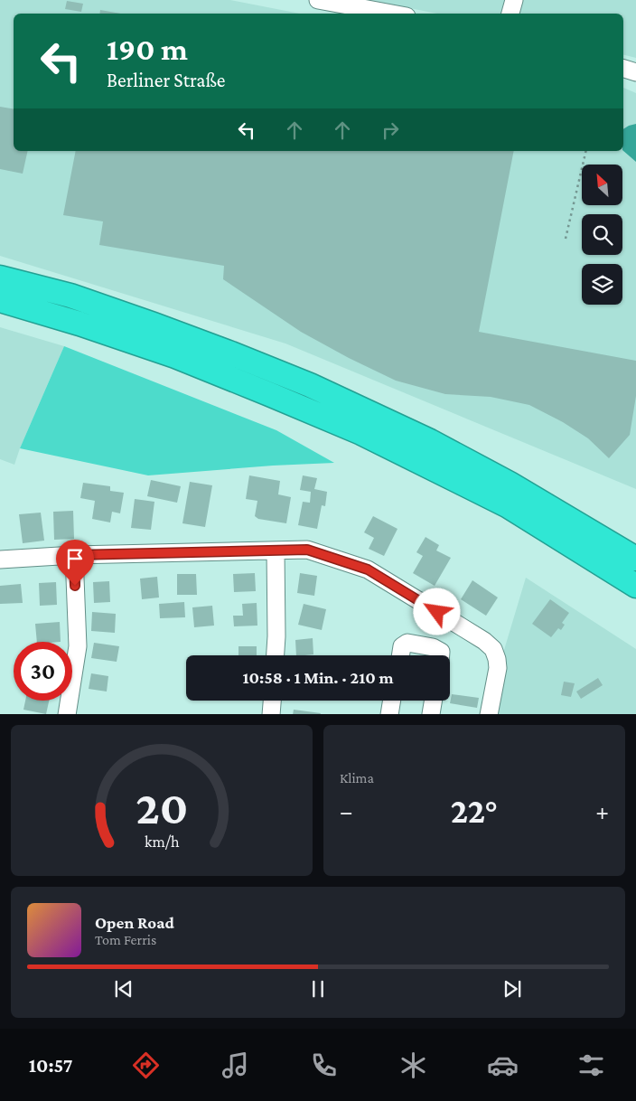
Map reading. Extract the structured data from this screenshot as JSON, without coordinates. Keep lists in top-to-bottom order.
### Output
{
  "north": "top left",
  "page": {
    "turn": ["190 m", "Berliner Straße"],
    "limit": "30",
    "trip": "10:58 · 1 Min. · 210 m",
    "tile": "Klima",
    "heat": ["−", "22°", "+"],
    "song": ["Open Road", "Tom Ferris"],
    "tabs": "10:57",
    "gauge": ["20", "km/h"]
  }
}
